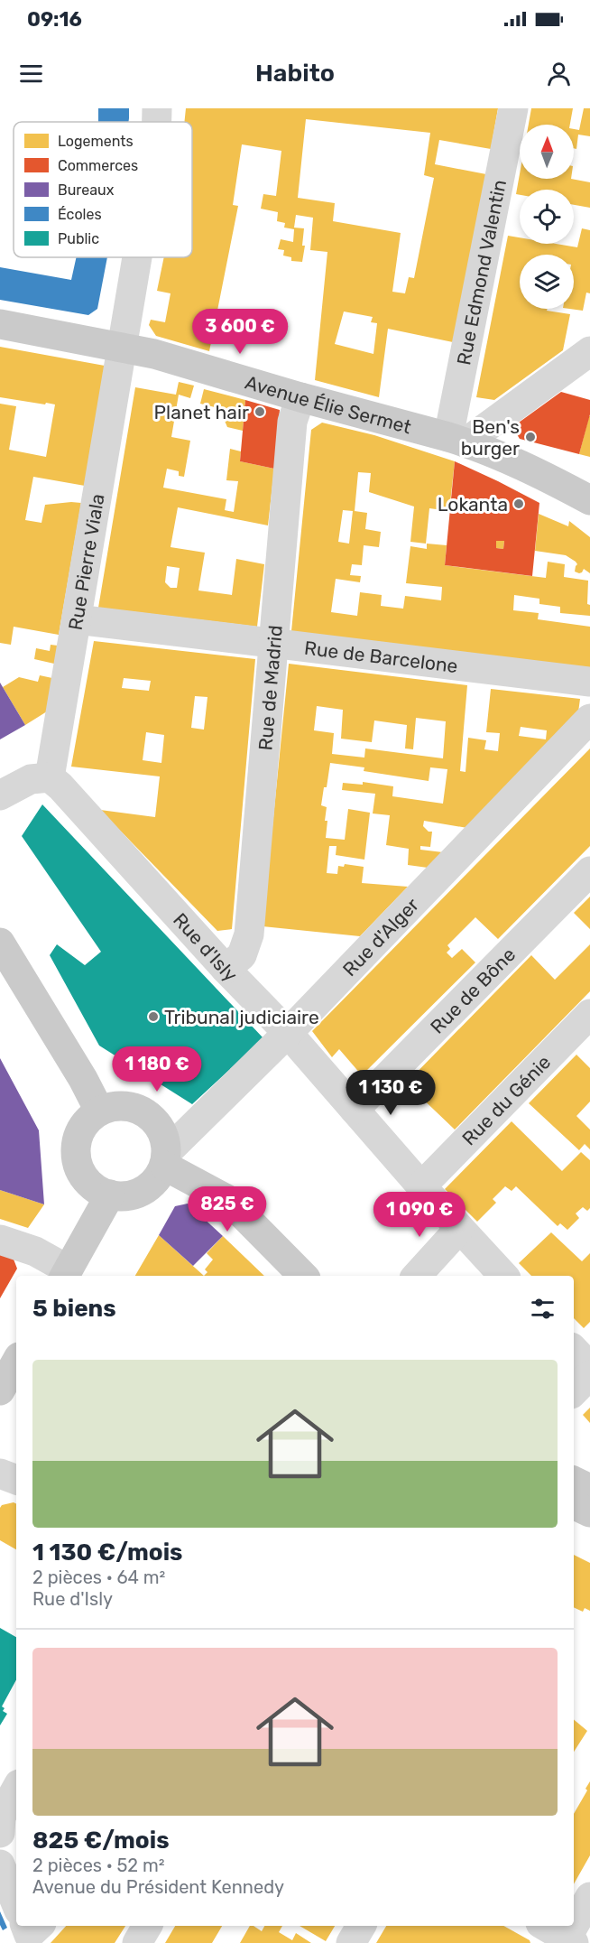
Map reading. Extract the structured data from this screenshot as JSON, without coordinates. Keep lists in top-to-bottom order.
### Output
{
  "streets": {
    "main road": ["Avenue Élie Sermet"],
    "street": [
      "Rue Edmond Valentin",
      "Rue Pierre Viala",
      "Rue de Barcelone",
      "Rue de Madrid",
      "Rue d'Alger",
      "Rue d'Isly",
      "Rue de Bône",
      "Rue du Génie"
    ]
  },
  "crossings": [
    ["Rue Edmond Valentin", "Avenue Élie Sermet"],
    ["Avenue Élie Sermet", "Rue Pierre Viala"],
    ["Avenue Élie Sermet", "Rue de Madrid"],
    ["Rue Pierre Viala", "Rue de Barcelone"],
    ["Rue Pierre Viala", "Rue d'Isly"],
    ["Rue de Barcelone", "Rue de Madrid"],
    ["Rue de Madrid", "Rue d'Isly"],
    ["Rue d'Alger", "Rue d'Isly"],
    ["Rue d'Isly", "Rue de Bône"],
    ["Rue d'Isly", "Rue du Génie"]
  ],
  "places": [
    "Planet hair",
    "Ben's burger",
    "Lokanta",
    "Tribunal judiciaire"
  ],
  "legend": [
    "Logements",
    "Commerces",
    "Bureaux",
    "Écoles",
    "Public"
  ],
  "north": "top",
  "page": {
    "status": "09:16",
    "header": "Habito",
    "price": [
      "3 600 €",
      "1 180 €",
      "1 130 €",
      "825 €",
      "1 090 €"
    ],
    "heading": "5 biens",
    "list": [
      {
        "name": "1 130 €/mois",
        "note": "2 pièces · 64 m² · Rue d'Isly"
      },
      {
        "name": "825 €/mois",
        "note": "2 pièces · 52 m² · Avenue du Président Kennedy"
      }
    ]
  }
}
